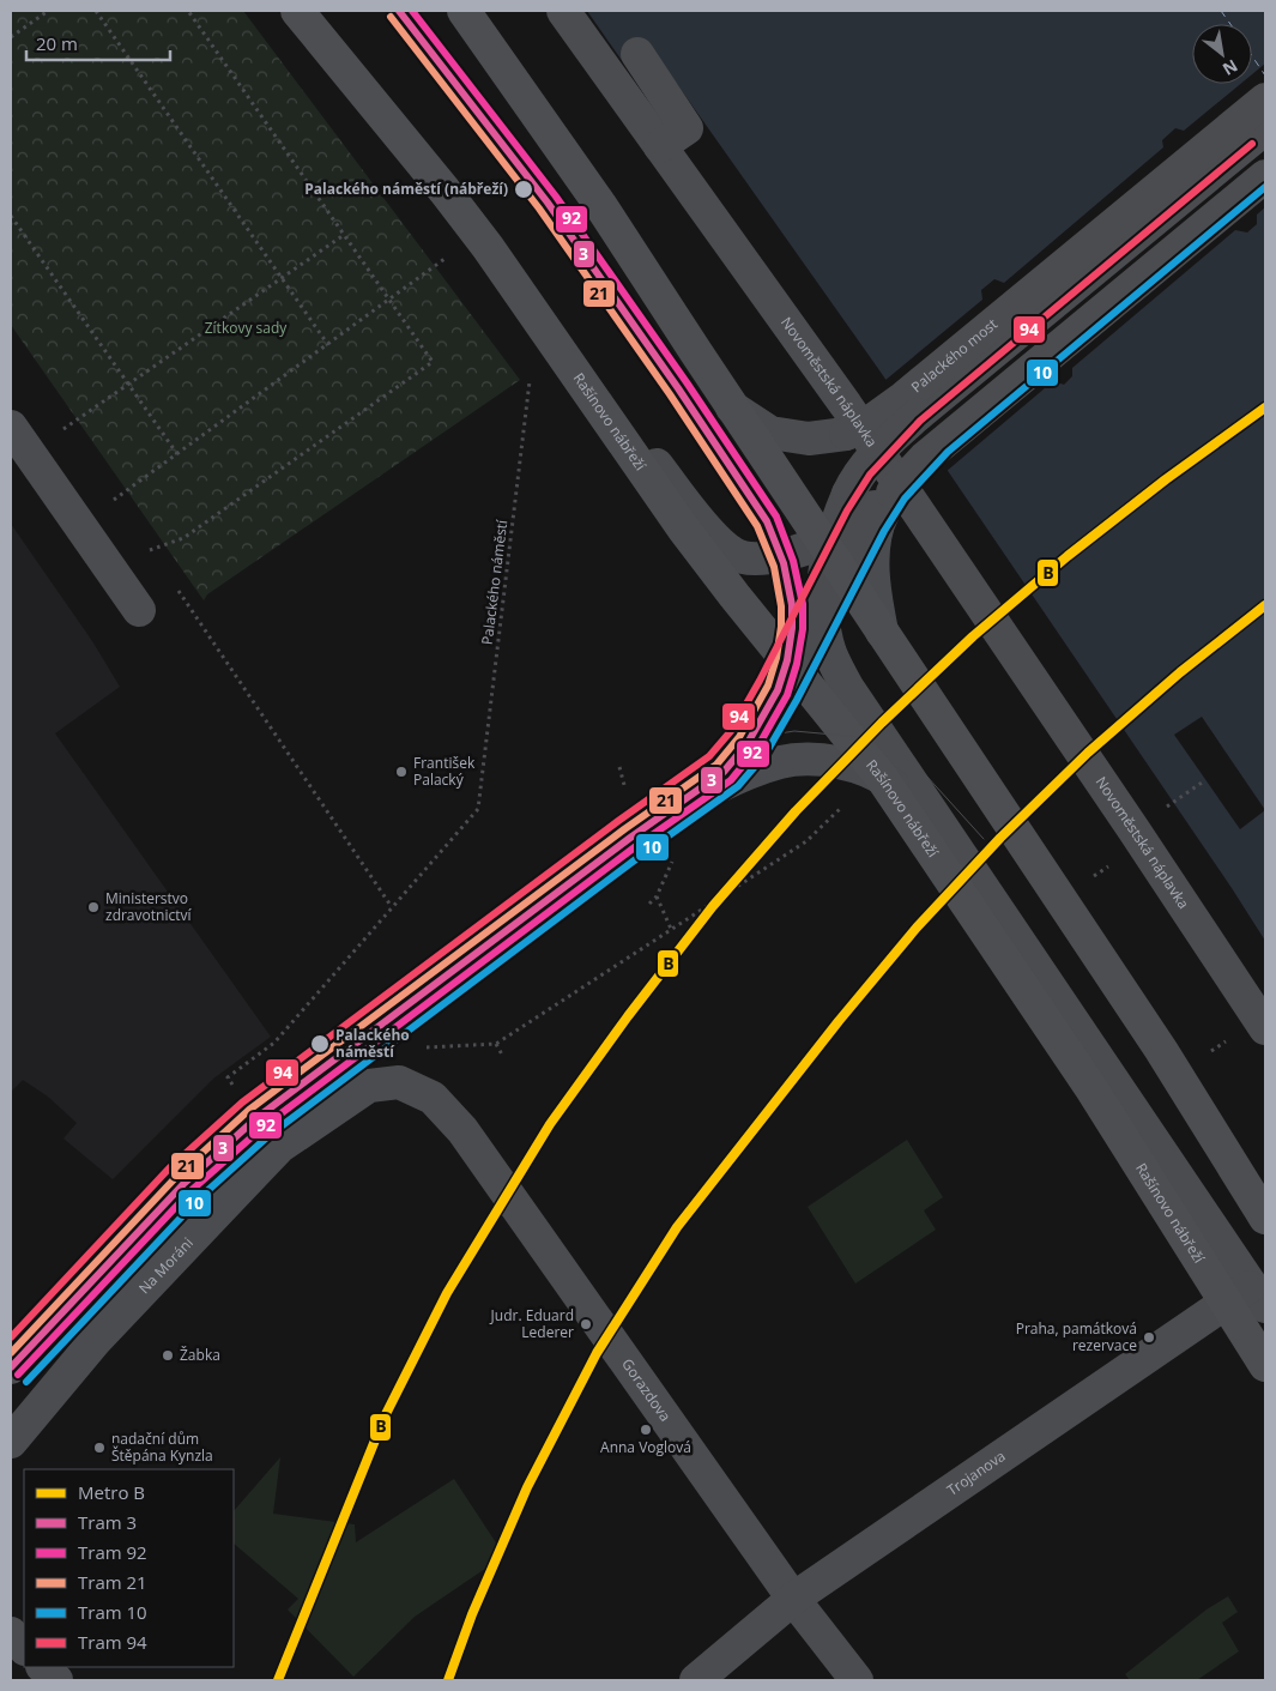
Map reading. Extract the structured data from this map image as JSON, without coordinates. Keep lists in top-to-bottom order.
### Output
{
  "streets": {
    "main road": ["Rašínovo nábřeží"],
    "street": [
      "Palackého most",
      "Novoměstská náplavka",
      "Na Moráni",
      "Gorazdova",
      "Trojanova"
    ],
    "path": ["Palackého náměstí"]
  },
  "crossings": [
    ["Rašínovo nábřeží", "Trojanova"],
    ["Na Moráni", "Gorazdova"],
    ["Gorazdova", "Trojanova"]
  ],
  "parks": ["Zítkovy sady"],
  "places": [
    "Palackého náměstí (nábřeží)",
    "František Palacký",
    "Ministerstvo zdravotnictví",
    "Palackého náměstí",
    "Judr. Eduard Lederer",
    "Praha, památková rezervace",
    "Žabka",
    "Anna Voglová",
    "nadační dům Štěpána Kynzla"
  ],
  "lines": [
    "tram line 3",
    "tram line 92",
    "tram line 21",
    "tram line 94",
    "tram line 10",
    "metro line B"
  ],
  "legend": [
    "Metro B",
    "Tram 3",
    "Tram 92",
    "Tram 21",
    "Tram 10",
    "Tram 94"
  ],
  "scale_bar": "20 m",
  "north": "bottom right"
}
